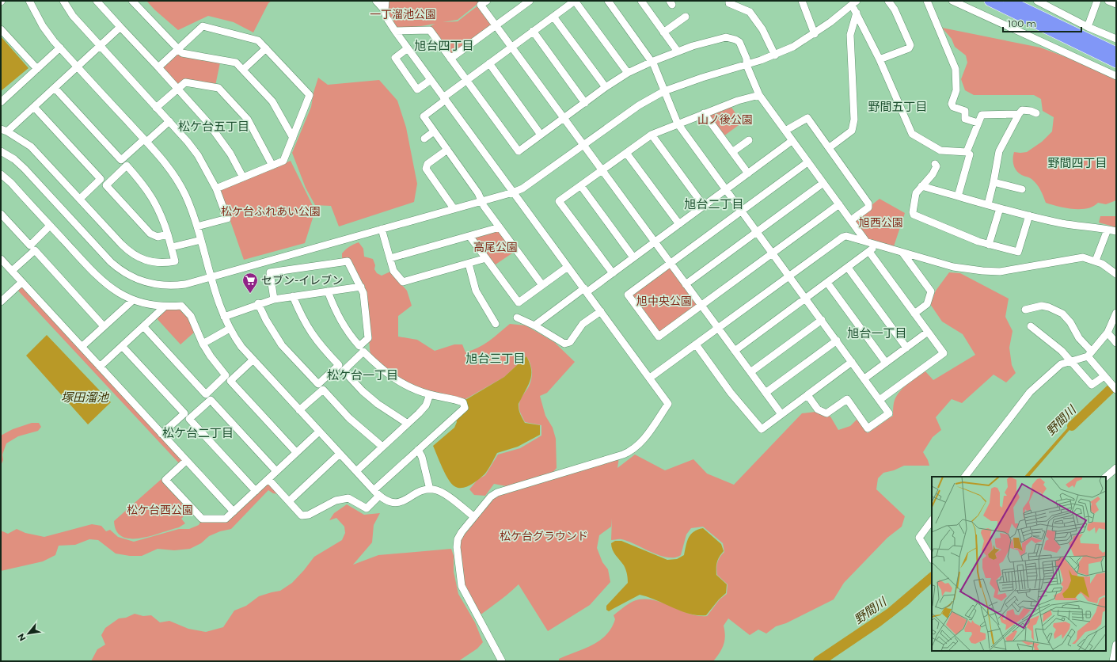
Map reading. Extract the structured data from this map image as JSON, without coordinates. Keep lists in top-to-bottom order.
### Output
{
  "districts": [
    "旭台四丁目",
    "野間五丁目",
    "松ケ台五丁目",
    "野間四丁目",
    "旭台二丁目",
    "旭台一丁目",
    "旭台三丁目",
    "松ケ台一丁目",
    "松ケ台二丁目"
  ],
  "water": ["塚田溜池", "野間川"],
  "parks": [
    "一丁溜池公園",
    "山ノ後公園",
    "松ケ台ふれあい公園",
    "旭西公園",
    "高尾公園",
    "旭中央公園",
    "松ケ台西公園",
    "松ケ台グラウンド"
  ],
  "places": {
    "supermarket": ["セブン-イレブン"]
  },
  "scale_bar": "100 m",
  "north": "bottom left"
}
